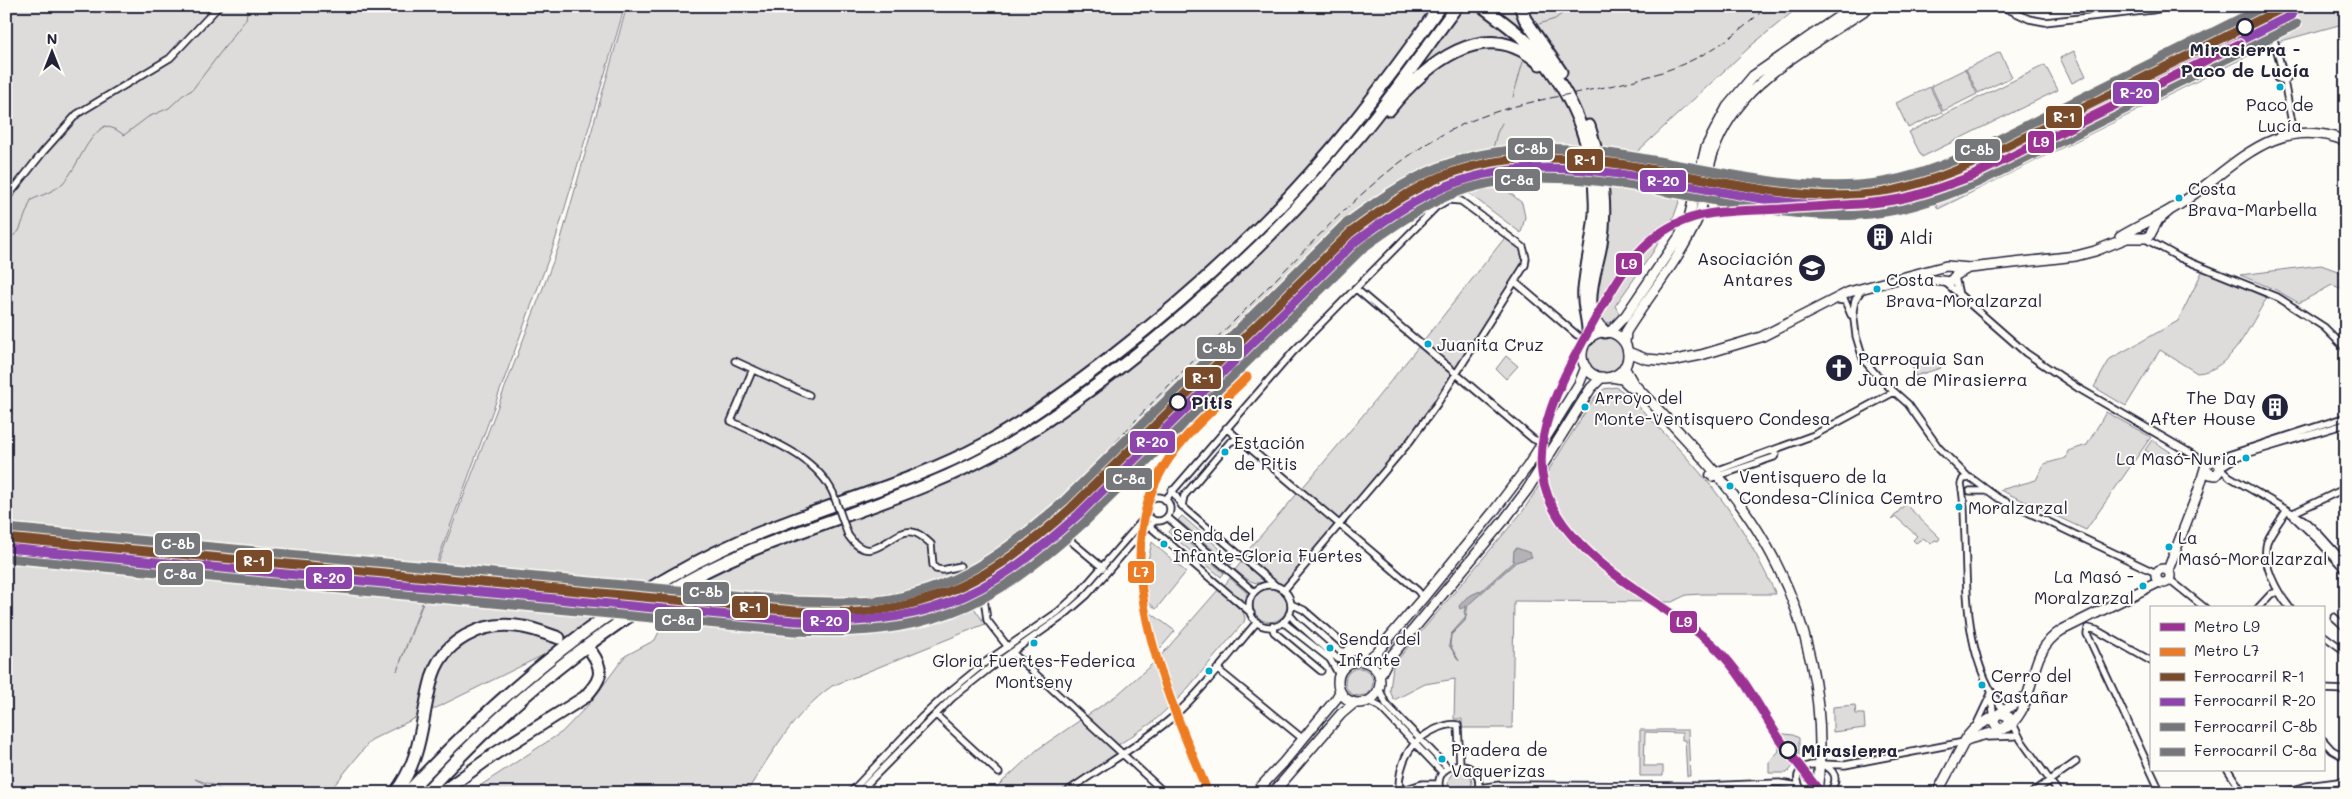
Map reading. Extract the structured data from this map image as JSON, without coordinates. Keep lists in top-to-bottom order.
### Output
{
  "places": {
    "other": [
      "Mirasierra - Paco de Lucía",
      "Paco de Lucía",
      "Costa Brava-Marbella",
      "Costa Brava-Moralzarzal",
      "Juanita Cruz",
      "Pitis",
      "Arroyo del Monte-Ventisquero Condesa",
      "Estación de Pitis",
      "La Masó-Nuria",
      "Ventisquero de la Condesa-Clínica Cemtro",
      "Moralzarzal",
      "Senda del Infante-Gloria Fuertes",
      "La Masó-Moralzarzal",
      "La Masó - Moralzarzal",
      "Gloria Fuertes-Federica Montseny",
      "Senda del Infante",
      "Cerro del Castañar",
      "Mirasierra",
      "Pradera de Vaquerizas"
    ],
    "building": ["Aldi", "The Day After House"],
    "school or university": ["Asociación Antares"],
    "church": ["Parroquia San Juan de Mirasierra"]
  },
  "lines": [
    "rail line R-1",
    "rail line C-8b",
    "rail line R-20",
    "rail line C-8a",
    "metro line L9",
    "metro line L7"
  ],
  "legend": [
    "Metro L9",
    "Metro L7",
    "Ferrocarril R-1",
    "Ferrocarril R-20",
    "Ferrocarril C-8b",
    "Ferrocarril C-8a"
  ],
  "north": "top"
}
